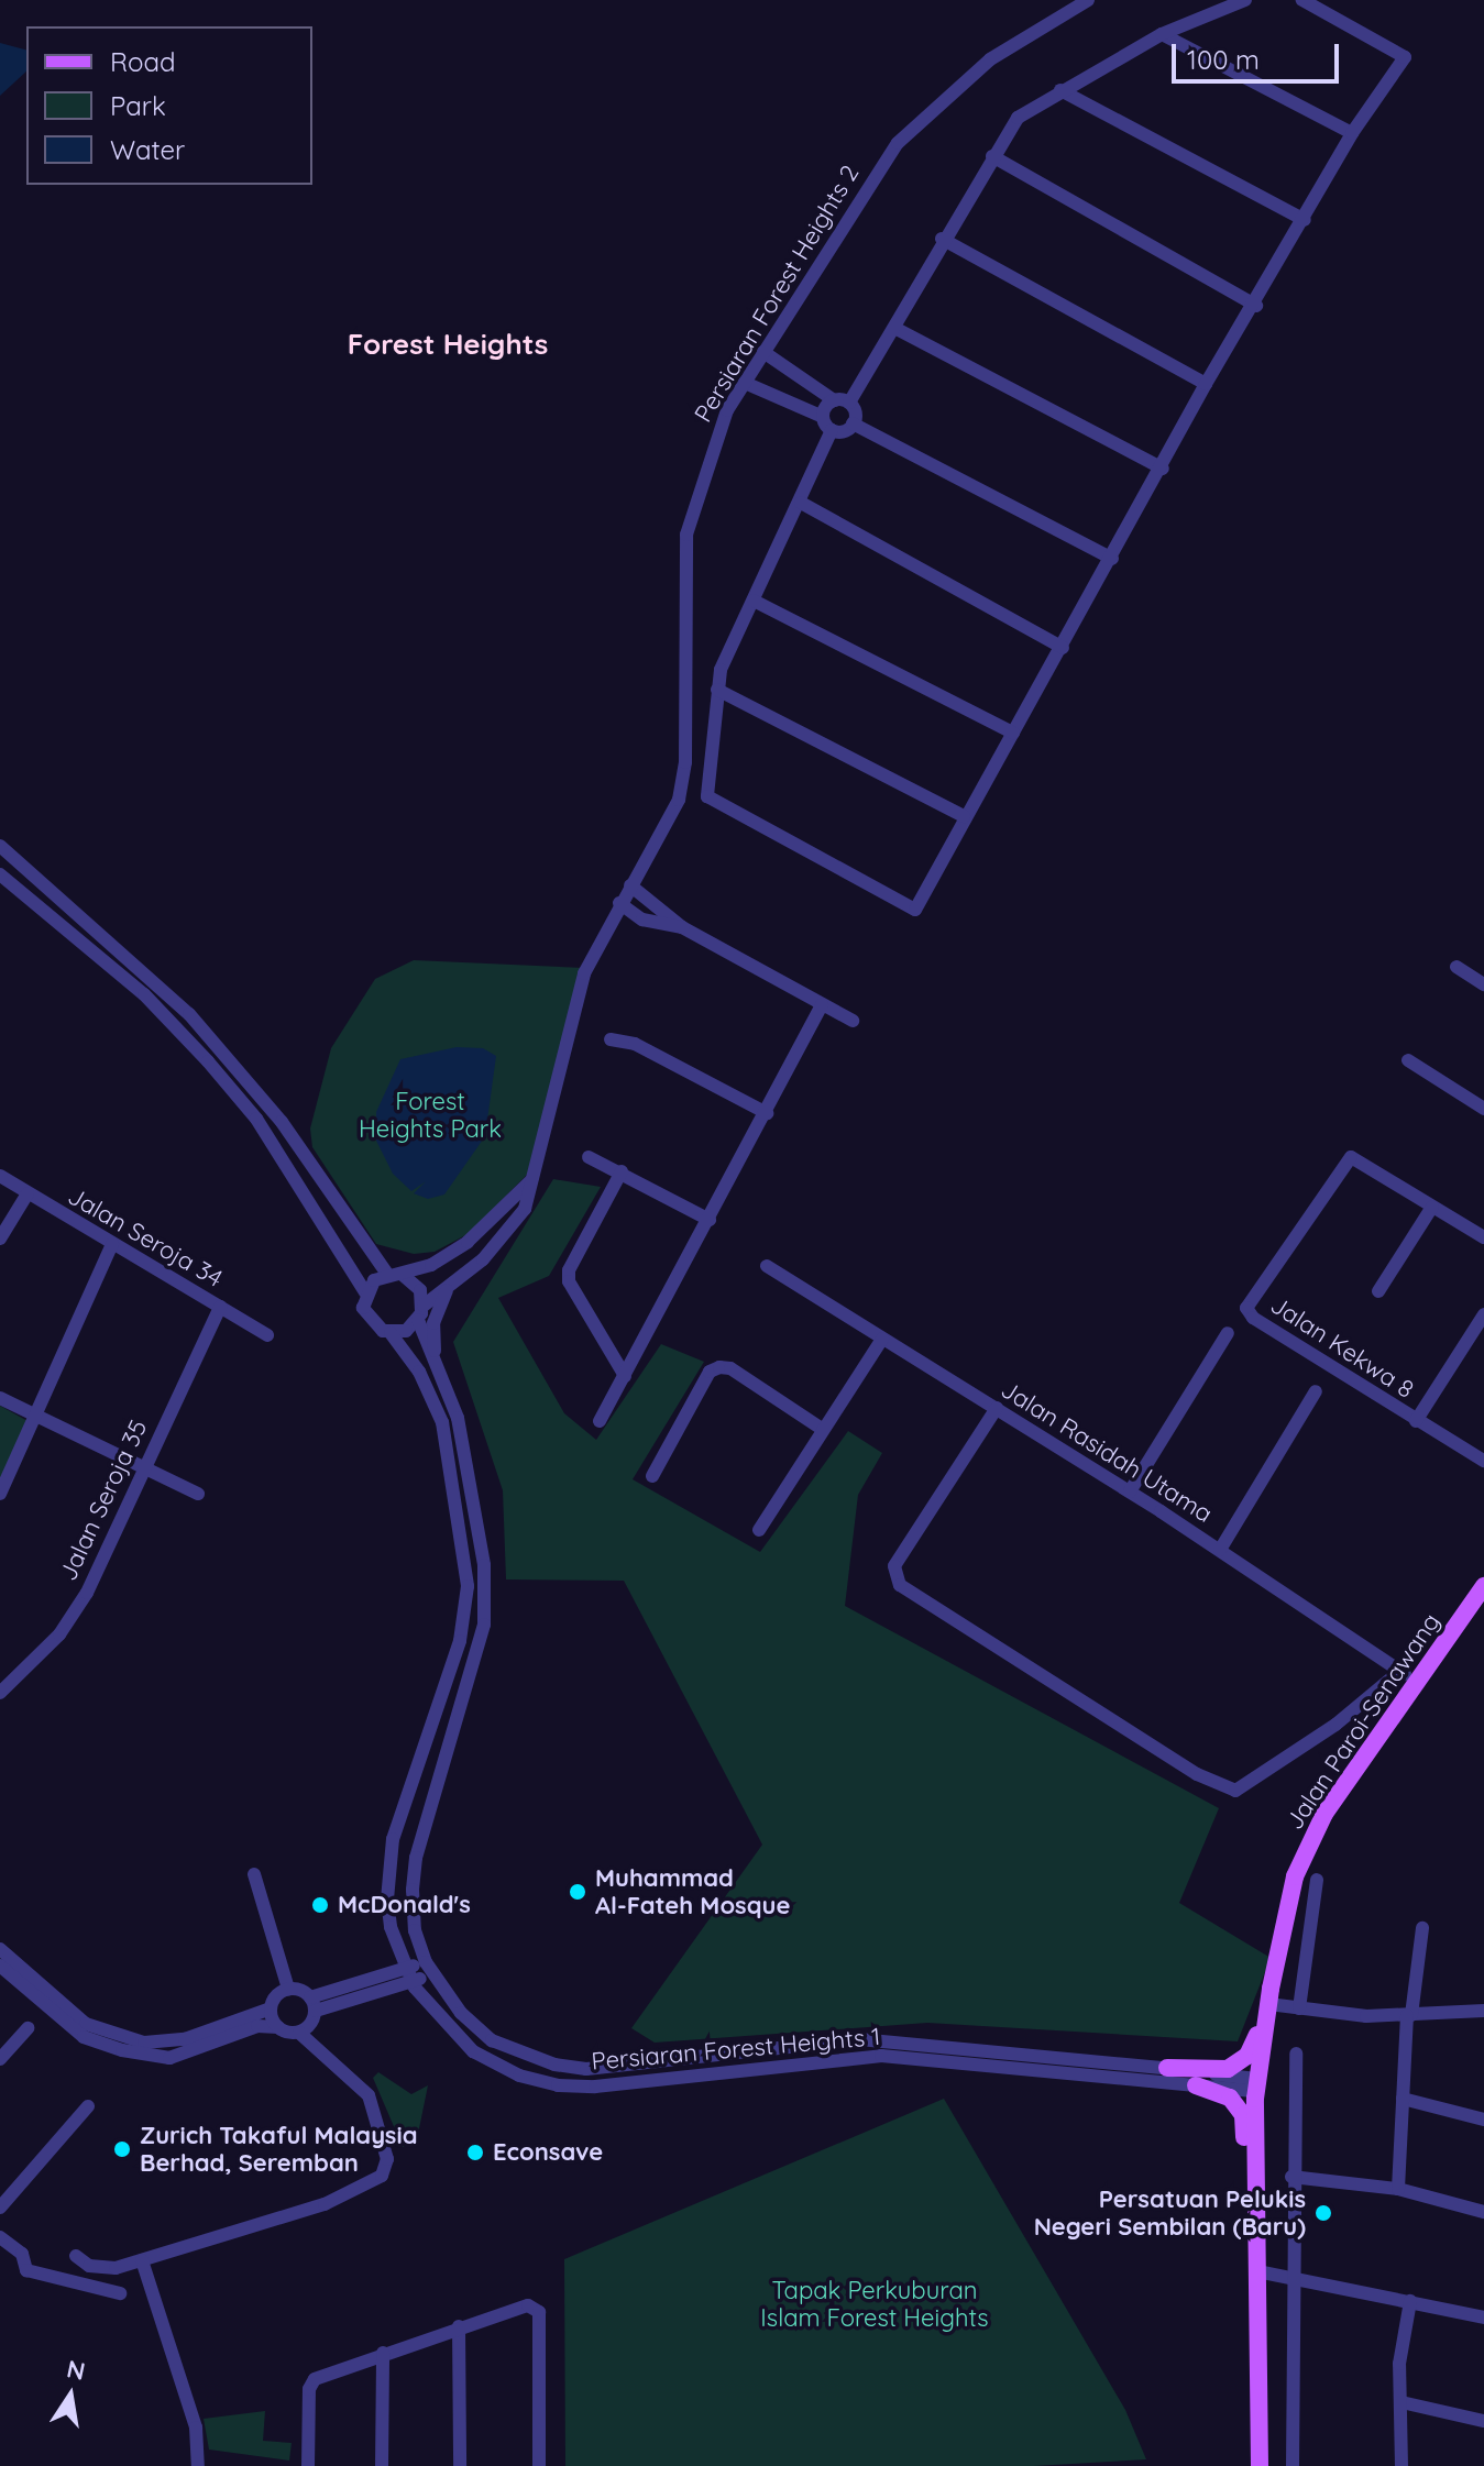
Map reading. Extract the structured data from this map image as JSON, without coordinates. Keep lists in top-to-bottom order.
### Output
{
  "streets": {
    "main road": ["Jalan Paroi-Senawang"],
    "street": [
      "Persiaran Forest Heights 2",
      "Jalan Seroja 34",
      "Jalan Kekwa 8",
      "Jalan Rasidah Utama",
      "Jalan Seroja 35",
      "Persiaran Forest Heights 1"
    ]
  },
  "crossings": [
    ["Persiaran Forest Heights 2", "Persiaran Forest Heights 1"],
    ["Jalan Seroja 34", "Jalan Seroja 35"],
    ["Jalan Rasidah Utama", "Jalan Paroi-Senawang"],
    ["Jalan Paroi-Senawang", "Persiaran Forest Heights 1"]
  ],
  "districts": ["Forest Heights"],
  "parks": ["Forest Heights Park", "Tapak Perkuburan Islam Forest Heights"],
  "places": [
    "Muhammad Al-Fateh Mosque",
    "McDonald's",
    "Zurich Takaful Malaysia Berhad, Seremban",
    "Econsave",
    "Persatuan Pelukis Negeri Sembilan (Baru)"
  ],
  "legend": ["Road", "Park", "Water"],
  "scale_bar": "100 m",
  "north": "top"
}
